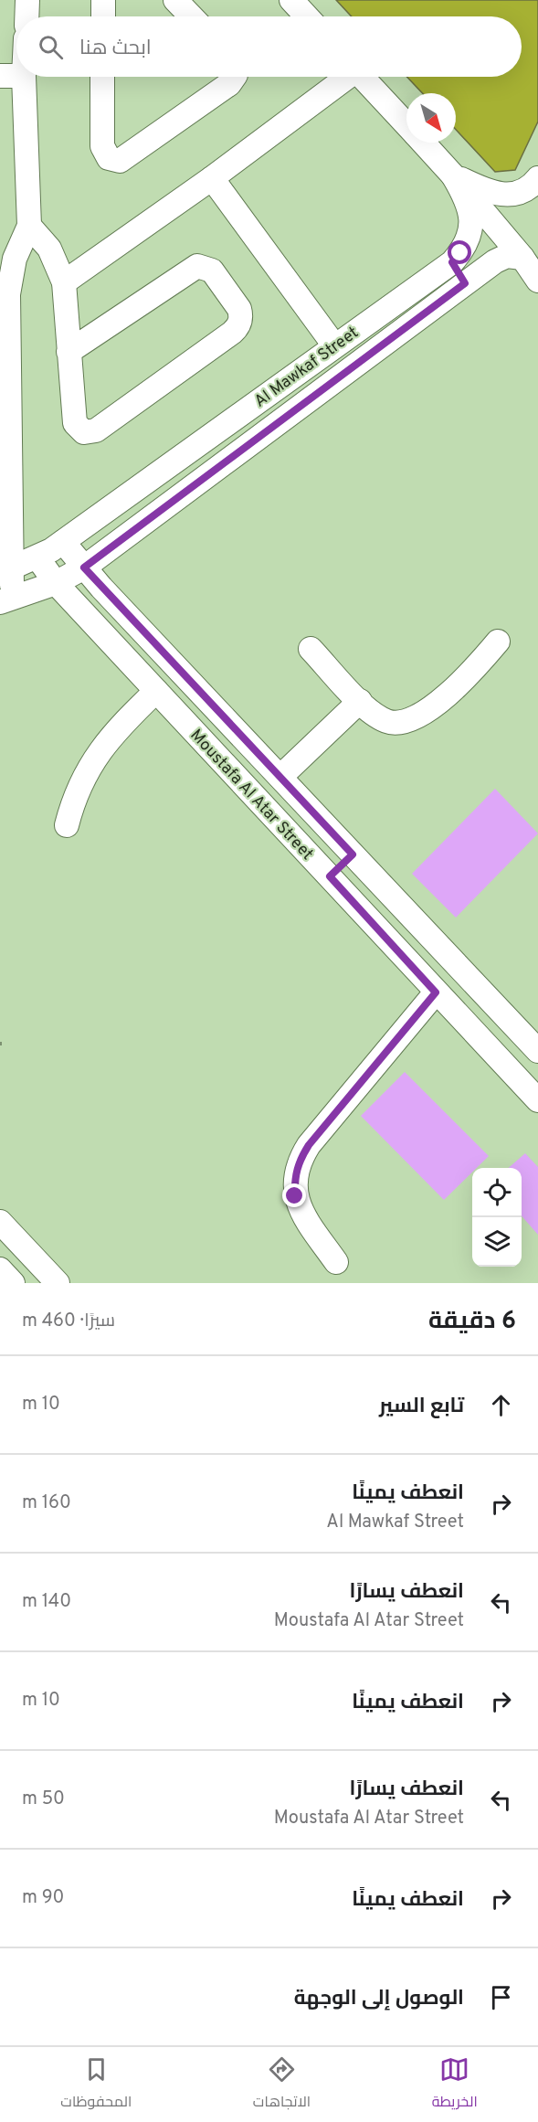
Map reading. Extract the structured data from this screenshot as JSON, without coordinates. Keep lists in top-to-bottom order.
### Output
{
  "streets": {
    "street": ["Al Mawkaf Street", "Moustafa Al Atar Street"]
  },
  "crossings": [
    ["Al Mawkaf Street", "Moustafa Al Atar Street"]
  ],
  "north": "bottom right",
  "page": {
    "search": "ابحث هنا",
    "heading": ["6 دقيقة", "سيرًا · 460 m"],
    "list": [
      ["تابع السير", "10 m"],
      ["انعطف يمينًا", "Al Mawkaf Street", "160 m"],
      ["انعطف يسارًا", "Moustafa Al Atar Street", "140 m"],
      ["انعطف يمينًا", "10 m"],
      ["انعطف يسارًا", "Moustafa Al Atar Street", "50 m"],
      ["انعطف يمينًا", "90 m"],
      "الوصول إلى الوجهة"
    ],
    "nav": ["الخريطة", "الاتجاهات", "المحفوظات"]
  }
}
